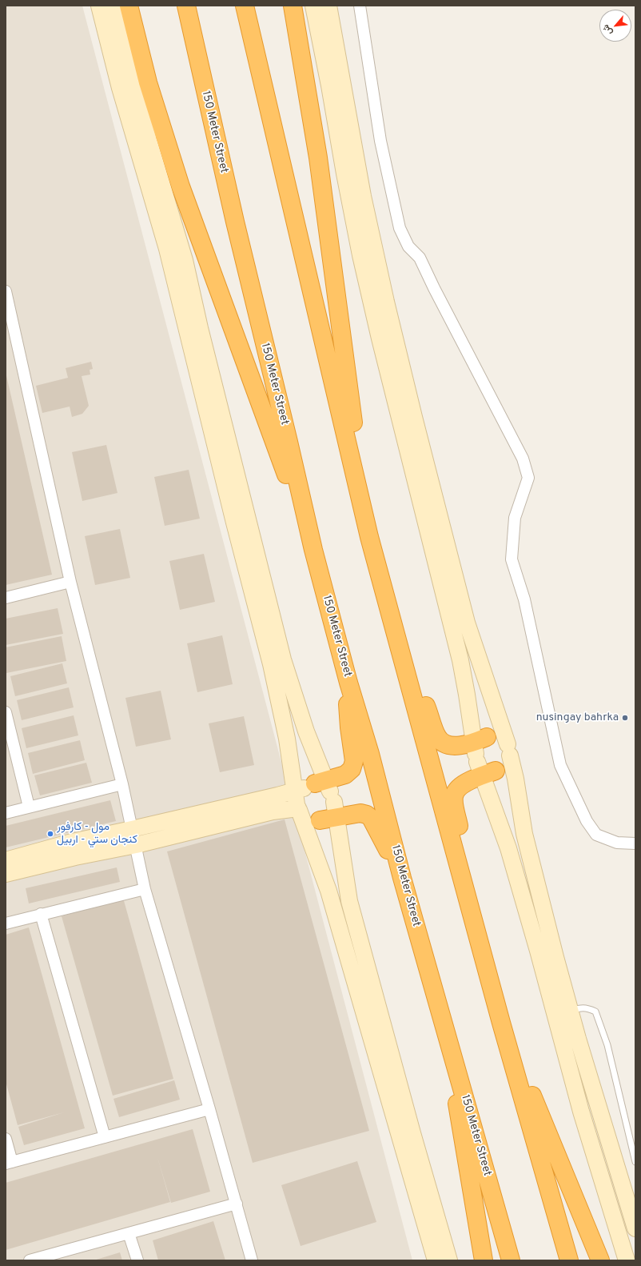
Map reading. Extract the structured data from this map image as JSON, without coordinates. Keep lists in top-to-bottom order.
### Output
{
  "streets": {
    "highway": ["150 Meter Street"]
  },
  "places": ["nusingay bahrka", "مول - كارفور كنجان ستي - اربيل"],
  "north": "bottom left"
}
